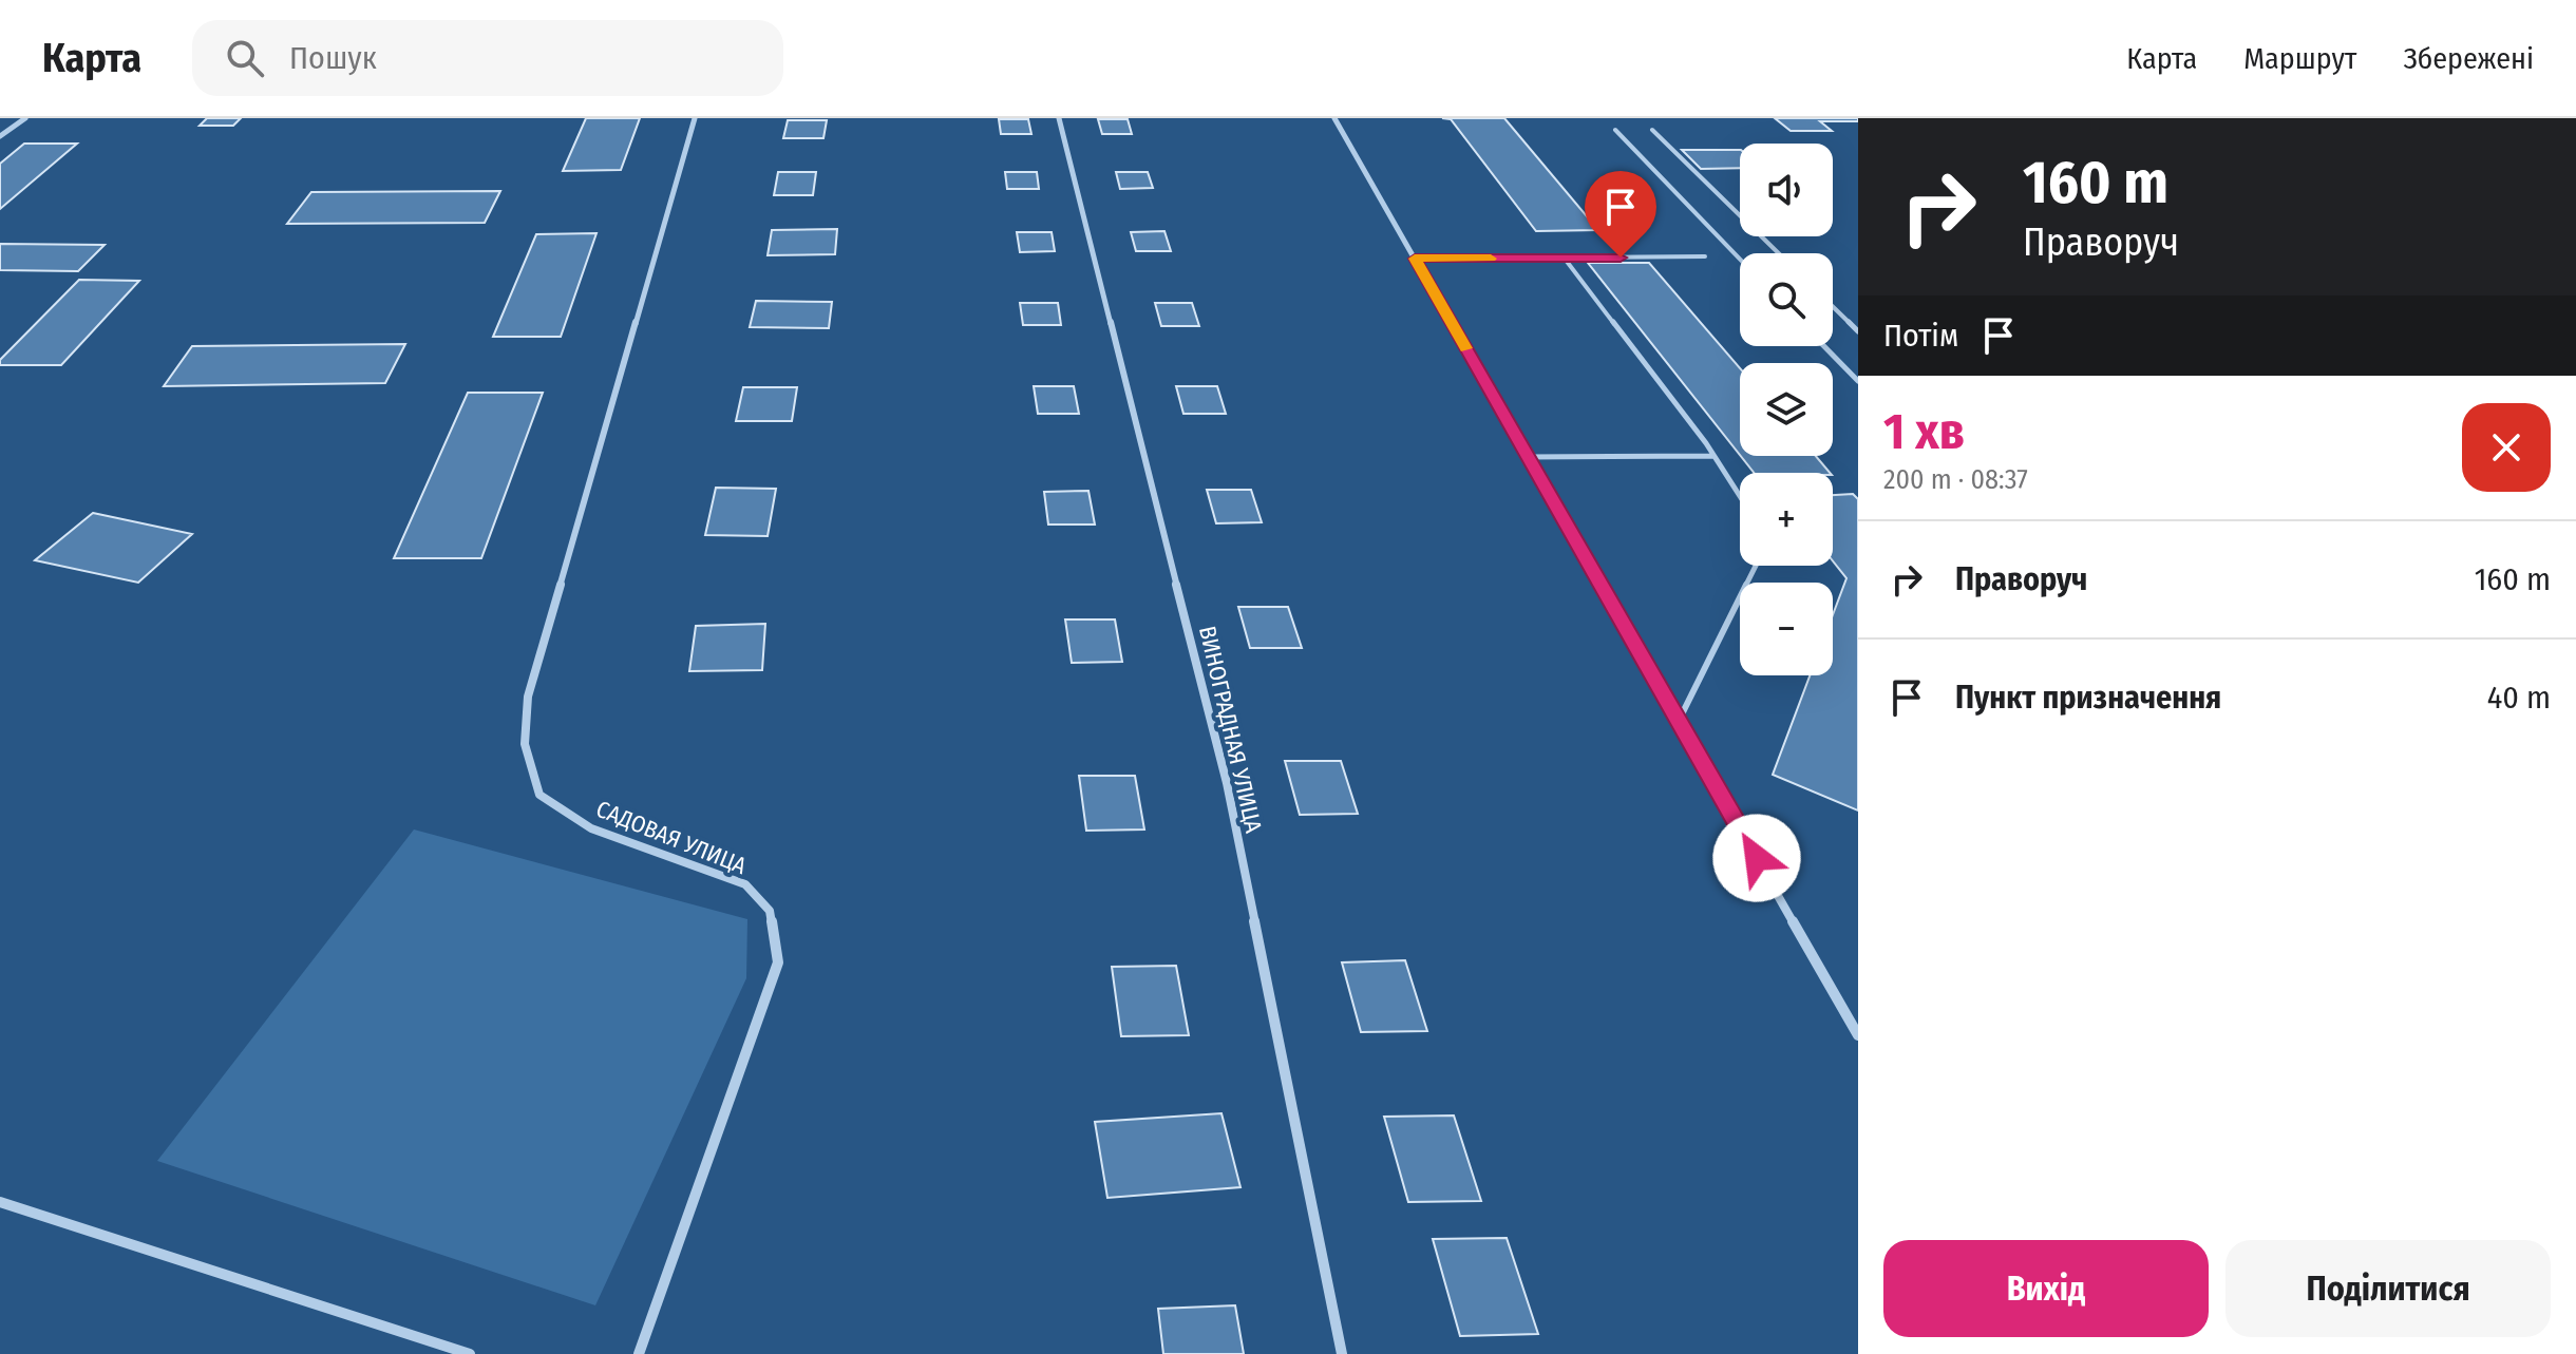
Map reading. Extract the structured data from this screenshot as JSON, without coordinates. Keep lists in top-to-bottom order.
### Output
{
  "streets": {
    "street": ["ВИНОГРАДНАЯ УЛИЦА", "САДОВАЯ УЛИЦА"]
  },
  "page": {
    "header": "Карта",
    "search": "Пошук",
    "nav": ["Карта", "Маршрут", "Збережені"],
    "turn": ["160 m", "Праворуч"],
    "map_buttons": ["+", "−"],
    "then": "Потім",
    "heading": ["1 хв", "200 m · 08:37"],
    "list": [
      {
        "name": "Праворуч",
        "value": "160 m"
      },
      {
        "name": "Пункт призначення",
        "value": "40 m"
      }
    ],
    "buttons": ["Вихід", "Поділитися"]
  }
}
